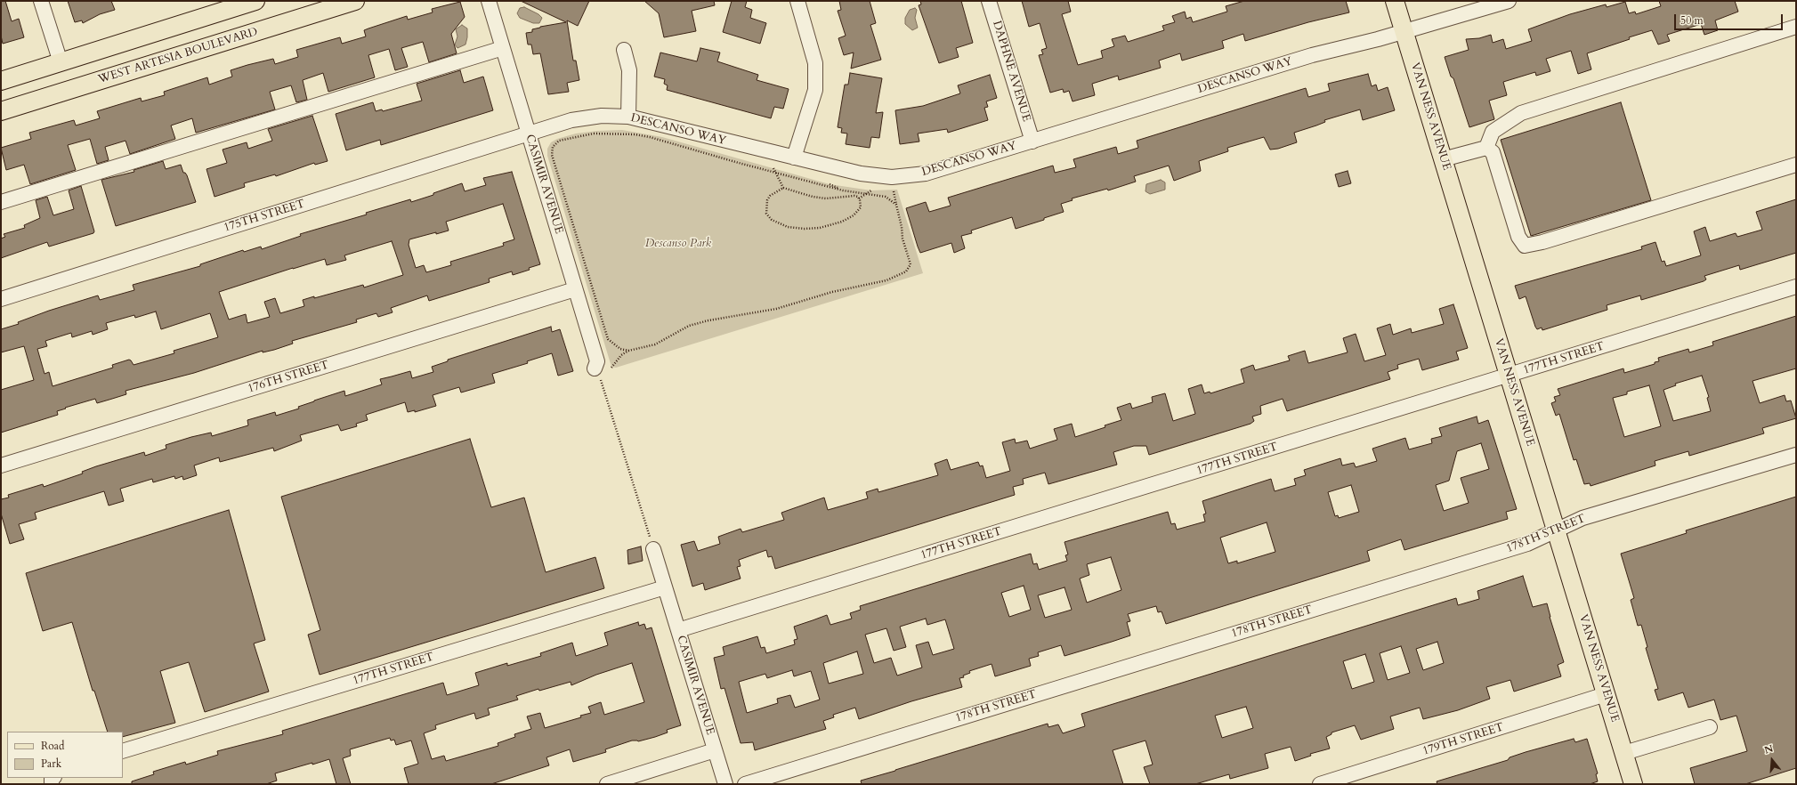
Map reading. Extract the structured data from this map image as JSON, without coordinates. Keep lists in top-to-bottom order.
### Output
{
  "streets": {
    "main road": ["WEST ARTESIA BOULEVARD", "VAN NESS AVENUE"],
    "street": [
      "DAPHNE AVENUE",
      "DESCANSO WAY",
      "CASIMIR AVENUE",
      "175TH STREET",
      "177TH STREET",
      "176TH STREET",
      "178TH STREET",
      "179TH STREET"
    ]
  },
  "crossings": [
    ["DAPHNE AVENUE", "DESCANSO WAY"],
    ["DESCANSO WAY", "VAN NESS AVENUE"],
    ["DESCANSO WAY", "CASIMIR AVENUE"],
    ["DESCANSO WAY", "175TH STREET"],
    ["VAN NESS AVENUE", "177TH STREET"],
    ["VAN NESS AVENUE", "178TH STREET"],
    ["VAN NESS AVENUE", "179TH STREET"],
    ["CASIMIR AVENUE", "175TH STREET"],
    ["CASIMIR AVENUE", "177TH STREET"],
    ["CASIMIR AVENUE", "176TH STREET"]
  ],
  "parks": ["Descanso Park"],
  "legend": ["Road", "Park"],
  "scale_bar": "50 m",
  "north": "top"
}
